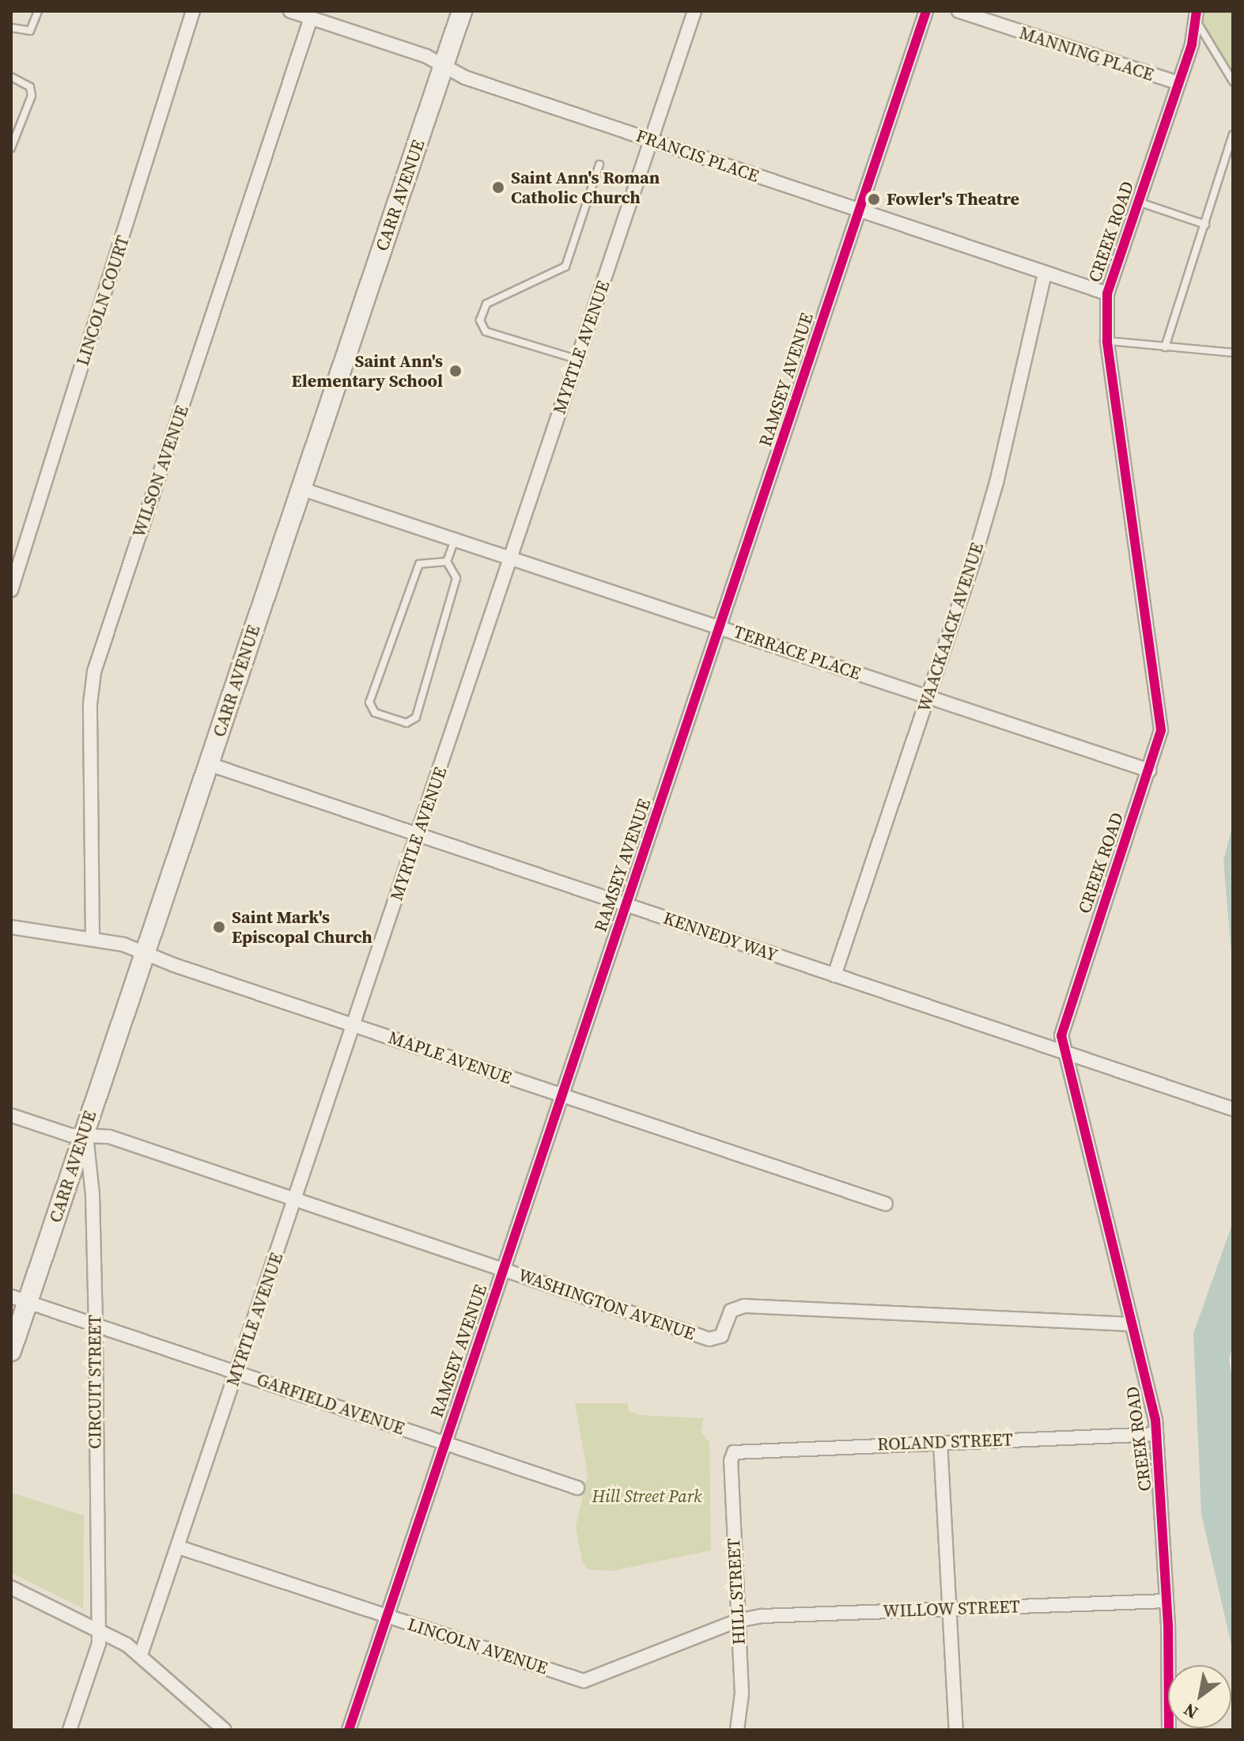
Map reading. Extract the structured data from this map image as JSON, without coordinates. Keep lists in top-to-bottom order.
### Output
{
  "streets": {
    "street": [
      "MANNING PLACE",
      "FRANCIS PLACE",
      "CARR AVENUE",
      "CREEK ROAD",
      "LINCOLN COURT",
      "MYRTLE AVENUE",
      "RAMSEY AVENUE",
      "WILSON AVENUE",
      "WAACKAACK AVENUE",
      "TERRACE PLACE",
      "KENNEDY WAY",
      "MAPLE AVENUE",
      "WASHINGTON AVENUE",
      "CIRCUIT STREET",
      "GARFIELD AVENUE",
      "ROLAND STREET",
      "HILL STREET",
      "WILLOW STREET",
      "LINCOLN AVENUE"
    ]
  },
  "crossings": [
    ["MANNING PLACE", "CREEK ROAD"],
    ["FRANCIS PLACE", "CARR AVENUE"],
    ["FRANCIS PLACE", "CREEK ROAD"],
    ["FRANCIS PLACE", "MYRTLE AVENUE"],
    ["FRANCIS PLACE", "RAMSEY AVENUE"],
    ["FRANCIS PLACE", "WILSON AVENUE"],
    ["FRANCIS PLACE", "WAACKAACK AVENUE"],
    ["CARR AVENUE", "TERRACE PLACE"],
    ["CARR AVENUE", "KENNEDY WAY"],
    ["CARR AVENUE", "MAPLE AVENUE"],
    ["CARR AVENUE", "WASHINGTON AVENUE"],
    ["CARR AVENUE", "CIRCUIT STREET"],
    ["CARR AVENUE", "GARFIELD AVENUE"],
    ["CREEK ROAD", "TERRACE PLACE"],
    ["CREEK ROAD", "KENNEDY WAY"],
    ["CREEK ROAD", "WASHINGTON AVENUE"],
    ["CREEK ROAD", "ROLAND STREET"],
    ["CREEK ROAD", "WILLOW STREET"],
    ["MYRTLE AVENUE", "TERRACE PLACE"],
    ["MYRTLE AVENUE", "KENNEDY WAY"],
    ["MYRTLE AVENUE", "MAPLE AVENUE"],
    ["MYRTLE AVENUE", "WASHINGTON AVENUE"],
    ["MYRTLE AVENUE", "GARFIELD AVENUE"],
    ["MYRTLE AVENUE", "LINCOLN AVENUE"],
    ["RAMSEY AVENUE", "TERRACE PLACE"],
    ["RAMSEY AVENUE", "KENNEDY WAY"],
    ["RAMSEY AVENUE", "MAPLE AVENUE"],
    ["RAMSEY AVENUE", "WASHINGTON AVENUE"],
    ["RAMSEY AVENUE", "GARFIELD AVENUE"],
    ["RAMSEY AVENUE", "LINCOLN AVENUE"],
    ["WILSON AVENUE", "MAPLE AVENUE"],
    ["WAACKAACK AVENUE", "TERRACE PLACE"],
    ["WAACKAACK AVENUE", "KENNEDY WAY"],
    ["WASHINGTON AVENUE", "CIRCUIT STREET"],
    ["CIRCUIT STREET", "GARFIELD AVENUE"],
    ["ROLAND STREET", "HILL STREET"],
    ["HILL STREET", "WILLOW STREET"],
    ["HILL STREET", "LINCOLN AVENUE"],
    ["WILLOW STREET", "LINCOLN AVENUE"]
  ],
  "parks": ["Hill Street Park"],
  "places": [
    "Saint Ann's Roman Catholic Church",
    "Fowler's Theatre",
    "Saint Ann's Elementary School",
    "Saint Mark's Episcopal Church"
  ],
  "north": "bottom left"
}
